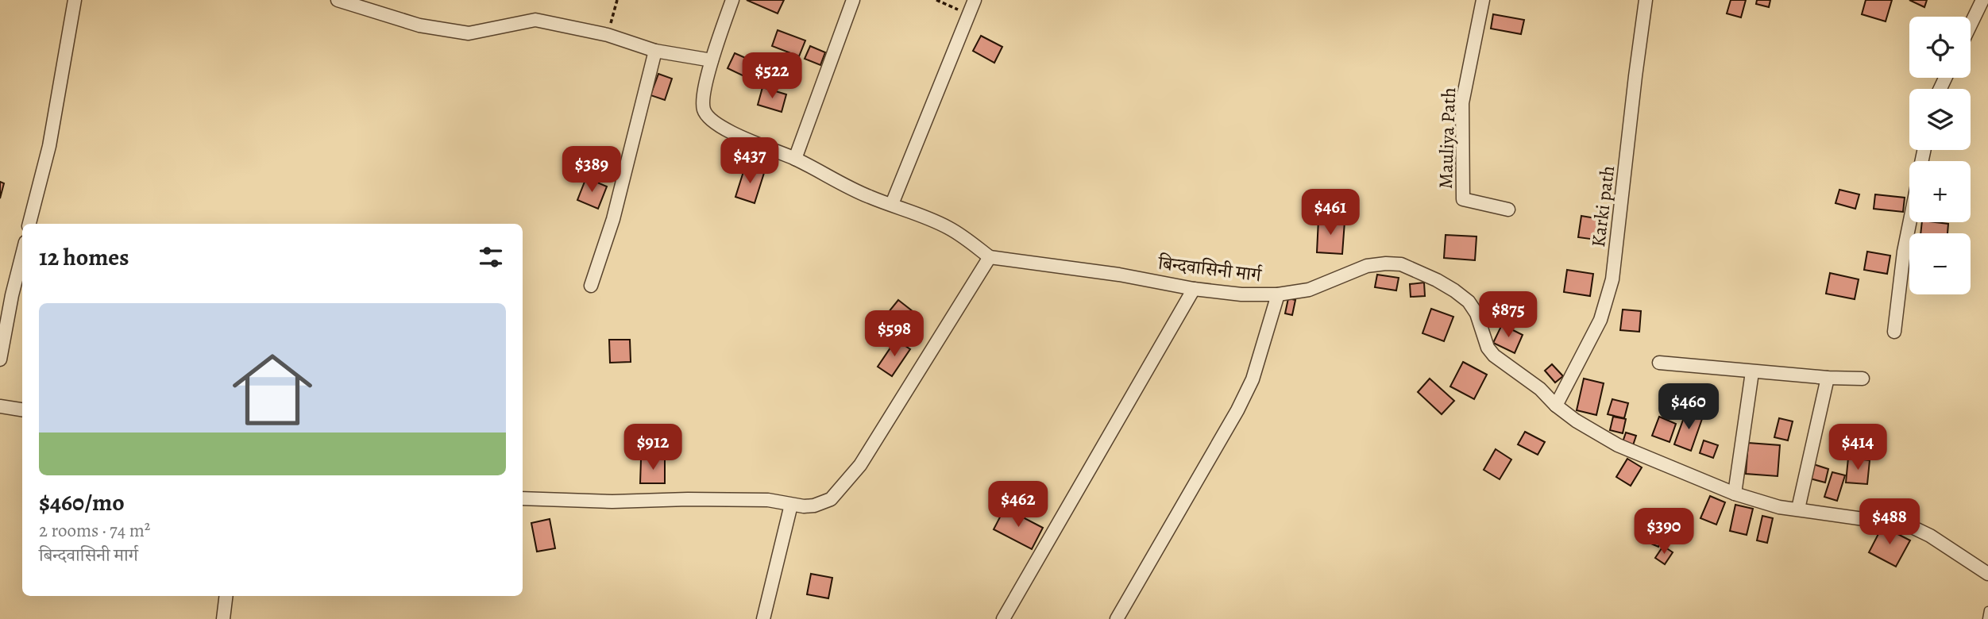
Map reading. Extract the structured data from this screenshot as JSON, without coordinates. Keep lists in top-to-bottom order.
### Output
{
  "streets": {
    "street": ["Mauliya Path", "Karki path", "बिन्दवासिनी मार्ग"]
  },
  "crossings": [
    ["Karki path", "बिन्दवासिनी मार्ग"]
  ],
  "page": {
    "map_buttons": ["+", "−"],
    "price": [
      "$522",
      "$437",
      "$389",
      "$461",
      "$875",
      "$598",
      "$460",
      "$912",
      "$414",
      "$462",
      "$488",
      "$390"
    ],
    "heading": "12 homes",
    "list": [
      {
        "name": "$460/mo",
        "note": "2 rooms · 74 m² · बिन्दवासिनी मार्ग"
      }
    ]
  }
}
